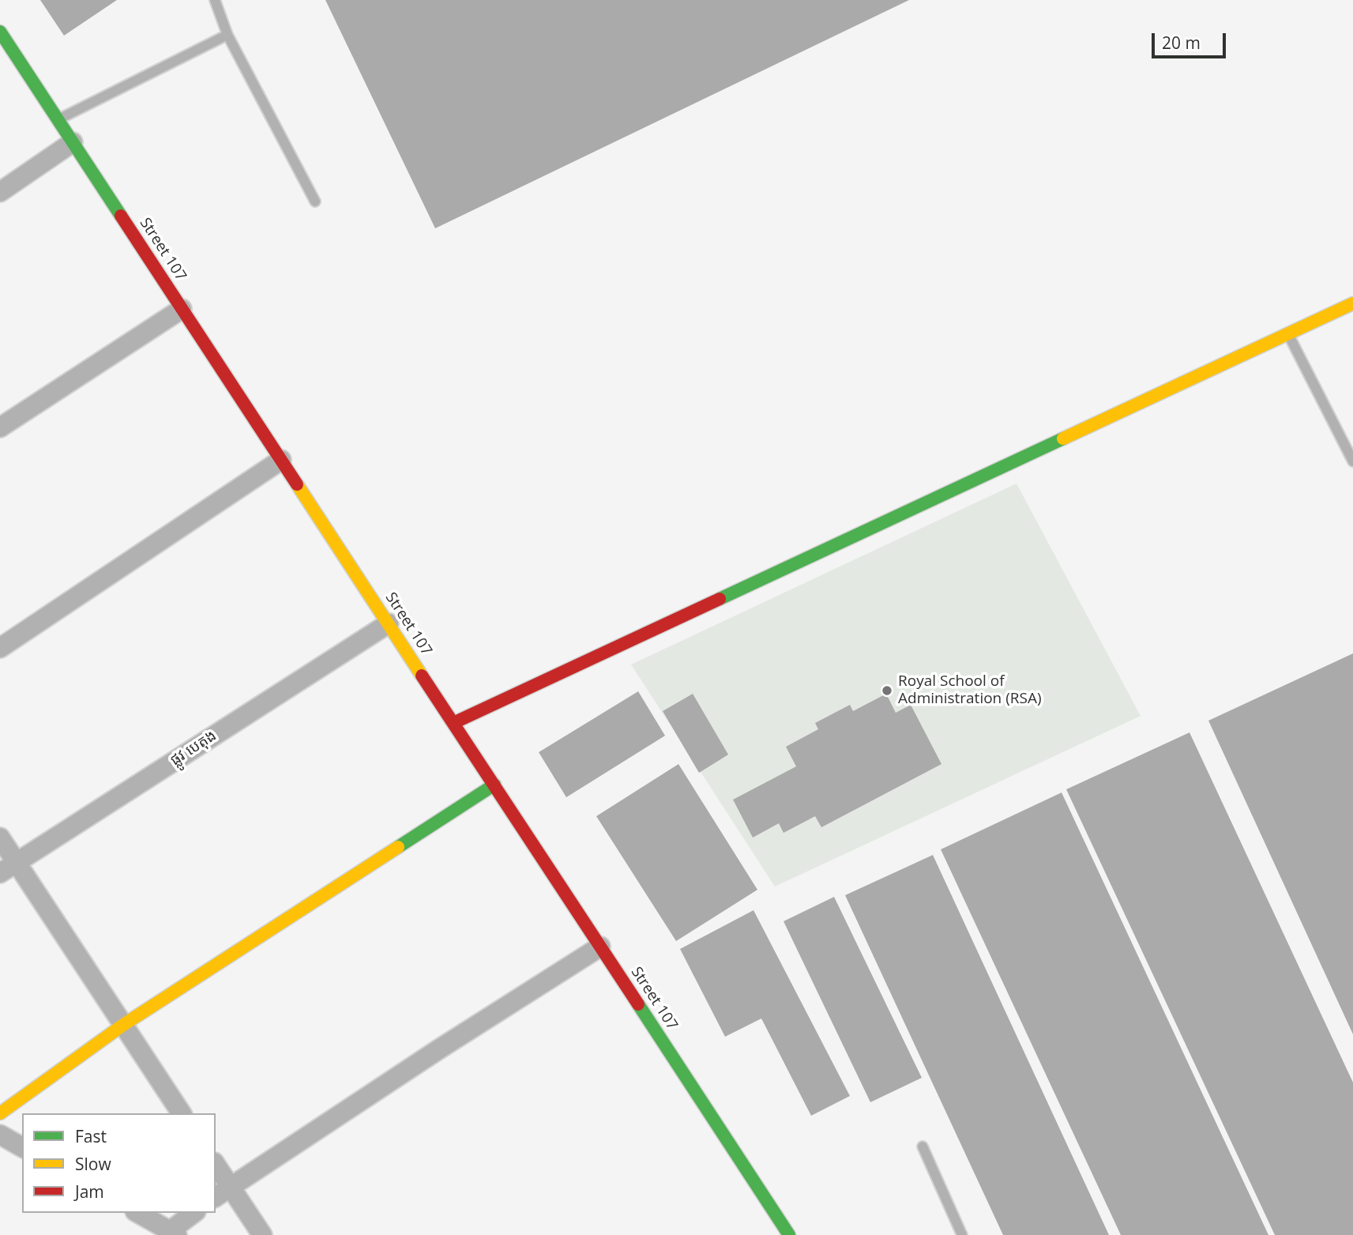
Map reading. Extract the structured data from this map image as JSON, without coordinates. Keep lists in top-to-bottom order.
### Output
{
  "streets": {
    "street": ["Street 107", "ផ្លូវ បេតុង"]
  },
  "crossings": [
    ["Street 107", "ផ្លូវ បេតុង"]
  ],
  "places": ["Royal School of Administration (RSA)"],
  "legend": ["Fast", "Slow", "Jam"],
  "scale_bar": "20 m"
}
